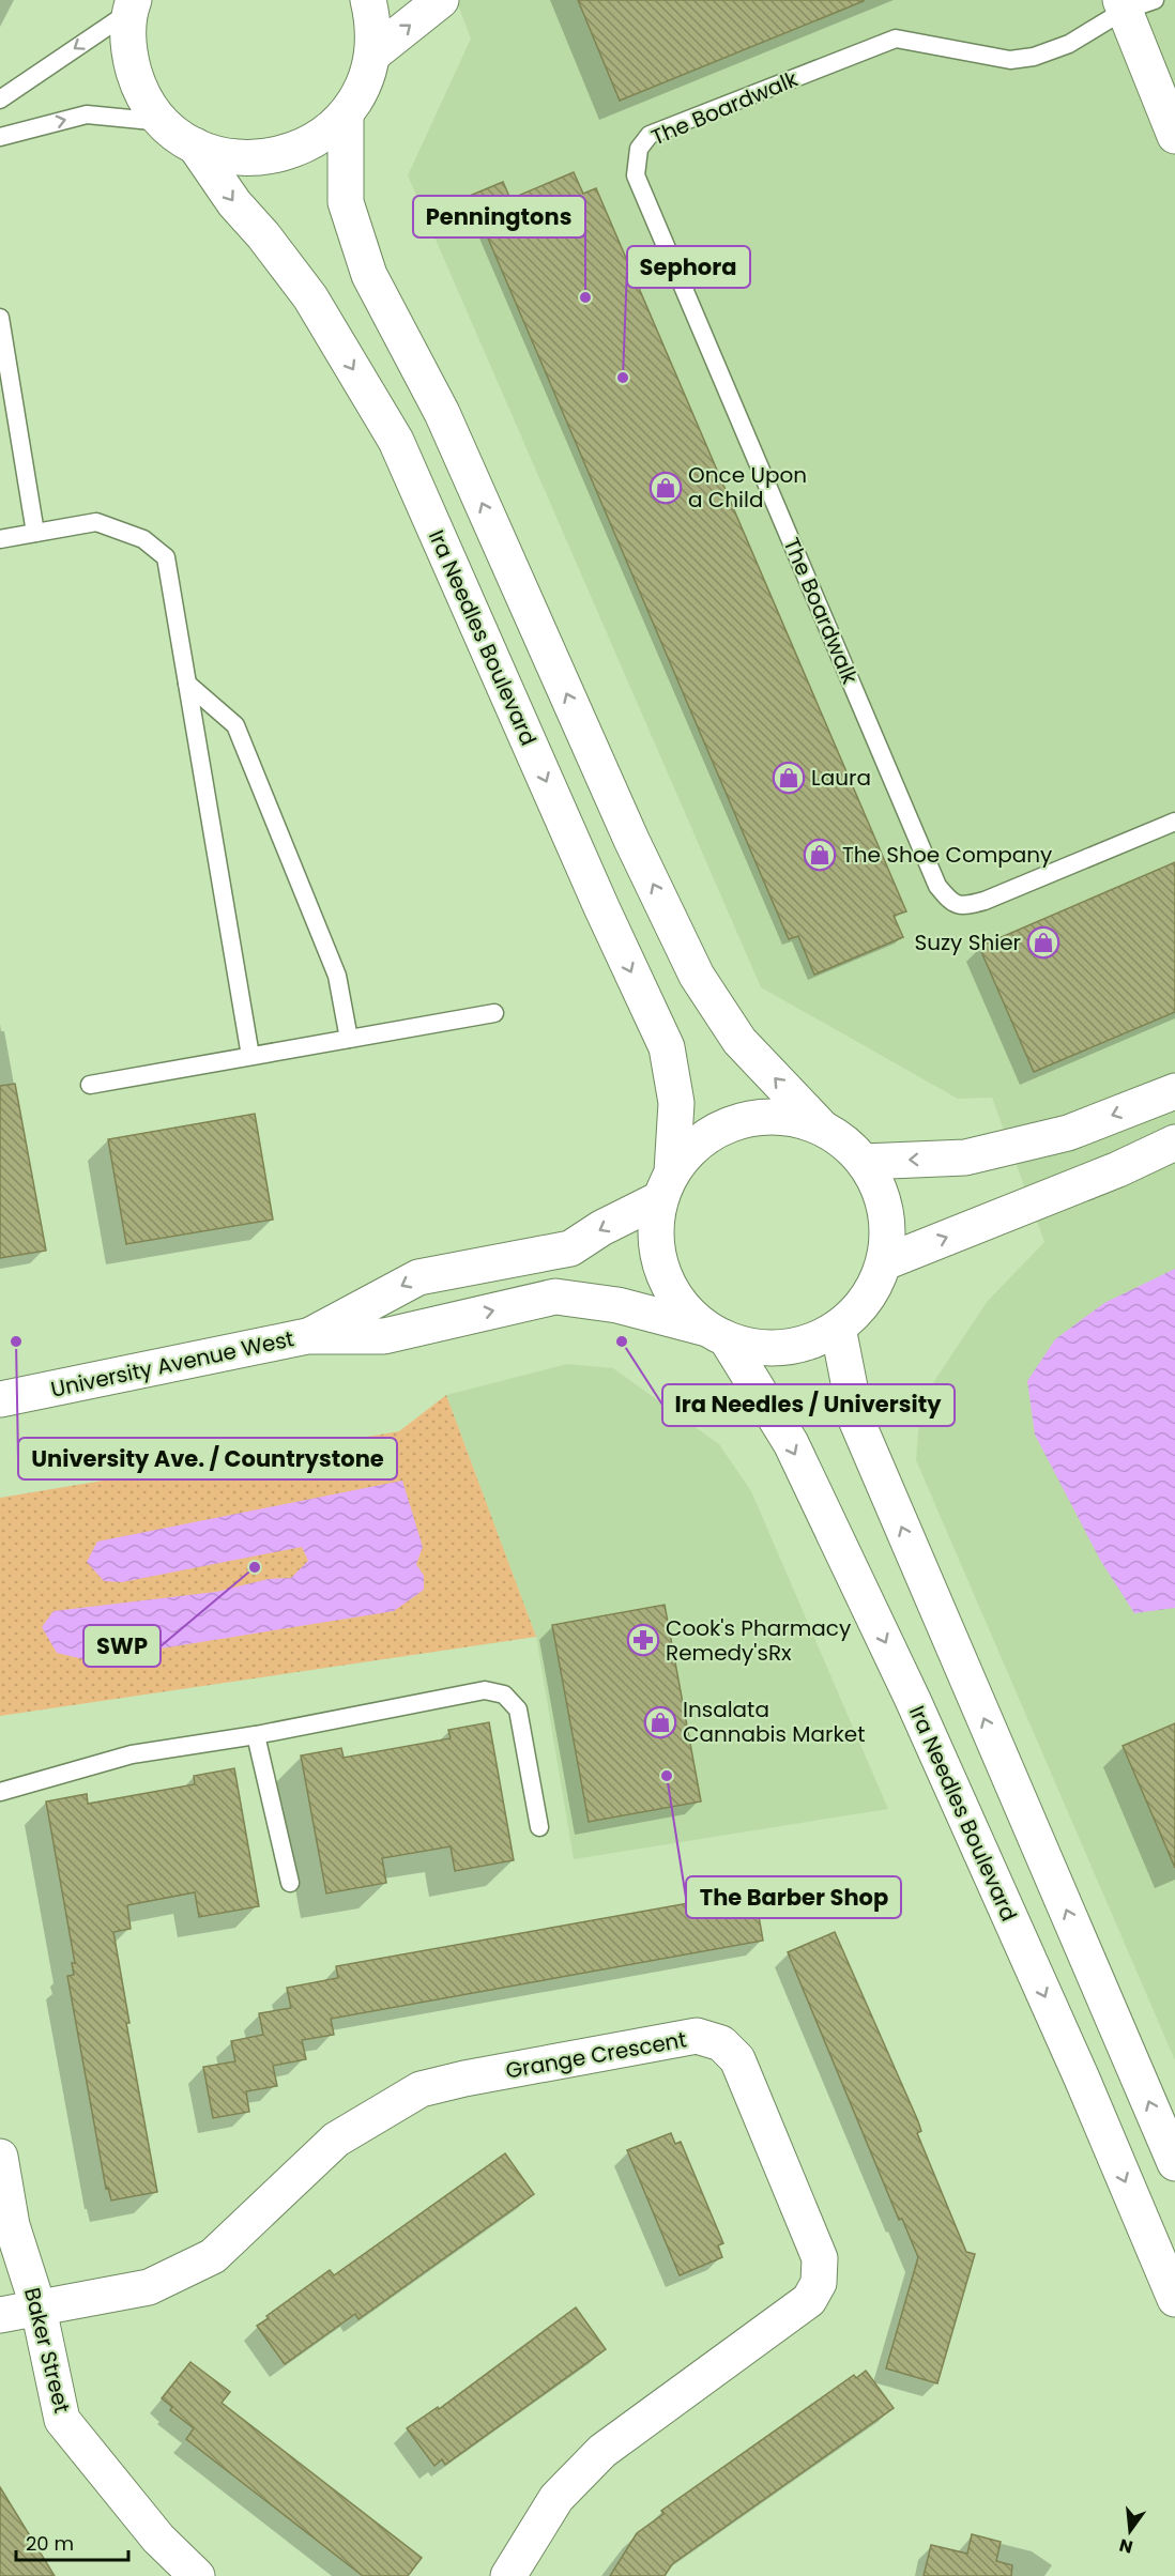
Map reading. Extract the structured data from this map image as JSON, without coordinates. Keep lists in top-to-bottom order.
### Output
{
  "streets": {
    "main road": [
      "The Boardwalk",
      "Ira Needles Boulevard",
      "University Avenue West",
      "Grange Crescent",
      "Baker Street"
    ]
  },
  "crossings": [
    ["Ira Needles Boulevard", "University Avenue West"],
    ["Grange Crescent", "Baker Street"]
  ],
  "places": {
    "other": [
      "Penningtons",
      "Sephora",
      "University Ave. / Countrystone",
      "Ira Needles / University",
      "SWP",
      "The Barber Shop"
    ],
    "shop": [
      "Once Upon a Child",
      "Laura",
      "The Shoe Company",
      "Suzy Shier",
      "Insalata Cannabis Market"
    ],
    "pharmacy": ["Cook's Pharmacy Remedy'sRx"]
  },
  "scale_bar": "20 m",
  "north": "bottom"
}
